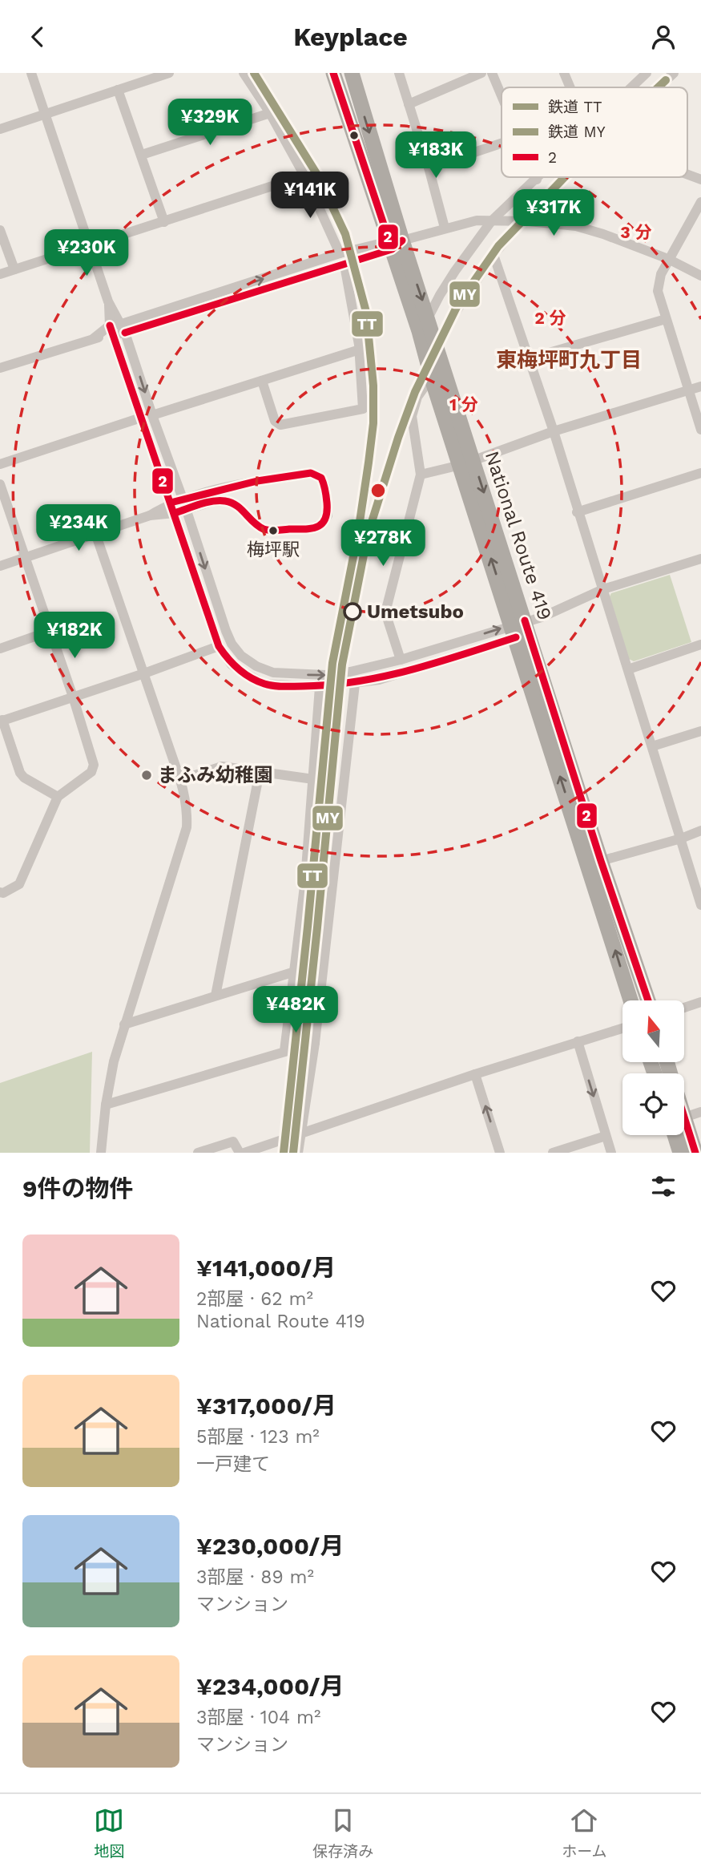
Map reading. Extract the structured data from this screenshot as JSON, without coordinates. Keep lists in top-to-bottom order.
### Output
{
  "streets": {
    "highway": ["National Route 419"]
  },
  "districts": ["東梅坪町九丁目"],
  "places": ["梅坪駅", "Umetsubo", "まふみ幼稚園"],
  "lines": ["rail line TT", "transit line 2", "rail line MY"],
  "legend": ["鉄道 TT", "鉄道 MY", "2"],
  "north": "top",
  "page": {
    "header": "Keyplace",
    "price": [
      "¥329K",
      "¥183K",
      "¥141K",
      "¥317K",
      "¥230K",
      "¥234K",
      "¥278K",
      "¥182K",
      "¥482K"
    ],
    "heading": "9件の物件",
    "list": [
      {
        "name": "¥141,000/月",
        "note": "2部屋 · 62 m² · National Route 419"
      },
      {
        "name": "¥317,000/月",
        "note": "5部屋 · 123 m² · 一戸建て"
      },
      {
        "name": "¥230,000/月",
        "note": "3部屋 · 89 m² · マンション"
      },
      {
        "name": "¥234,000/月",
        "note": "3部屋 · 104 m² · マンション"
      }
    ],
    "tabs": ["地図", "保存済み", "ホーム"]
  },
  "rings": ["3 分", "2 分", "1 分"]
}
